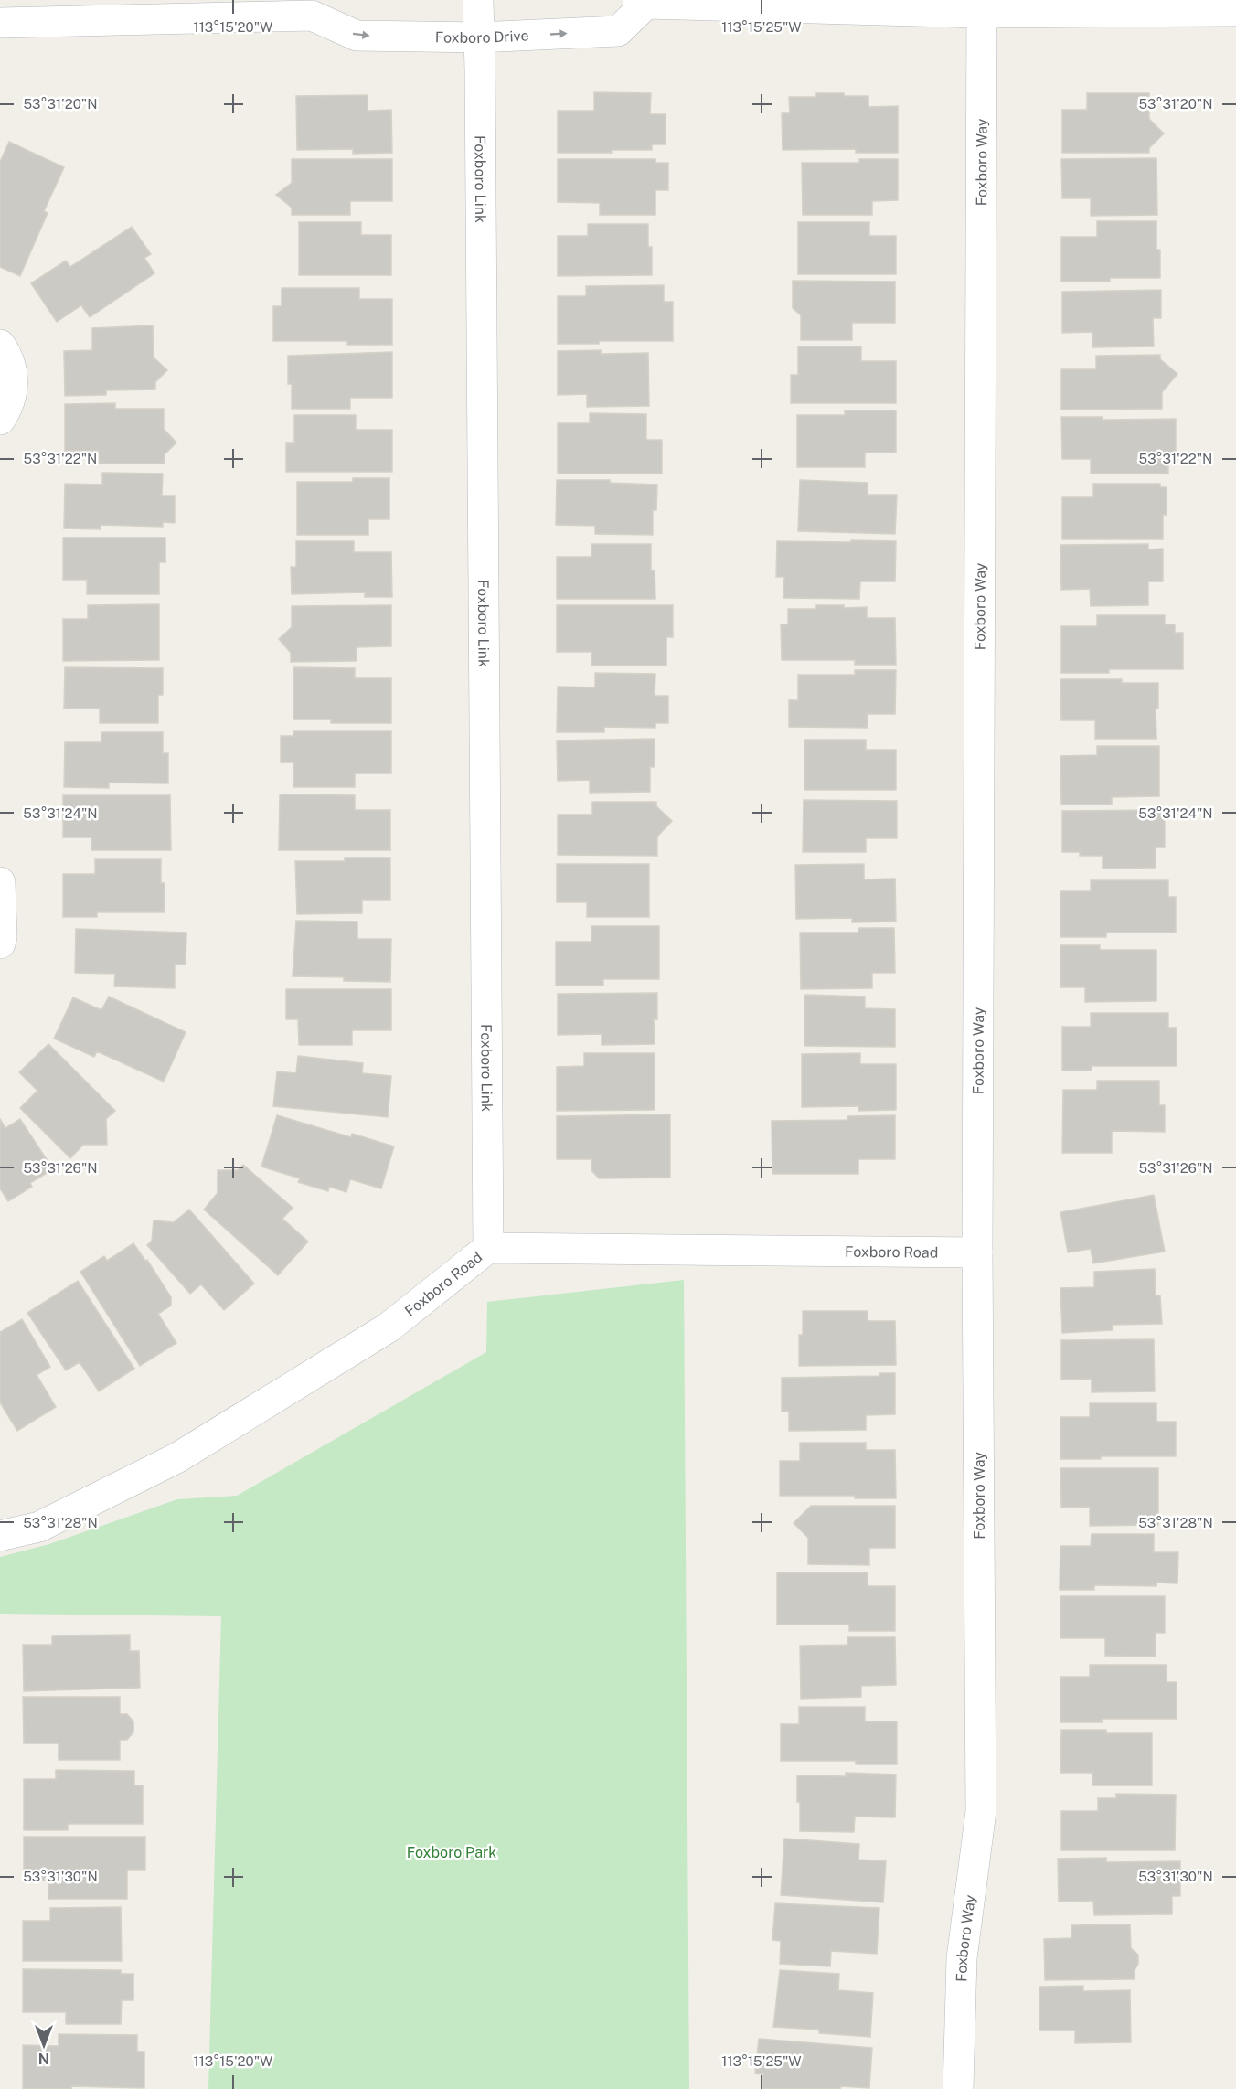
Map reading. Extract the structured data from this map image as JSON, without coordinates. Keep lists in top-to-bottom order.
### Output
{
  "streets": {
    "street": [
      "Foxboro Drive",
      "Foxboro Way",
      "Foxboro Link",
      "Foxboro Road"
    ]
  },
  "crossings": [
    ["Foxboro Drive", "Foxboro Way"],
    ["Foxboro Drive", "Foxboro Link"],
    ["Foxboro Way", "Foxboro Road"],
    ["Foxboro Link", "Foxboro Road"]
  ],
  "parks": ["Foxboro Park"],
  "north": "bottom",
  "coordinates": [
    "113°15'20\"W",
    "113°15'25\"W",
    "53°31'20\"N",
    "53°31'22\"N",
    "53°31'24\"N",
    "53°31'26\"N",
    "53°31'28\"N",
    "53°31'30\"N"
  ]
}
